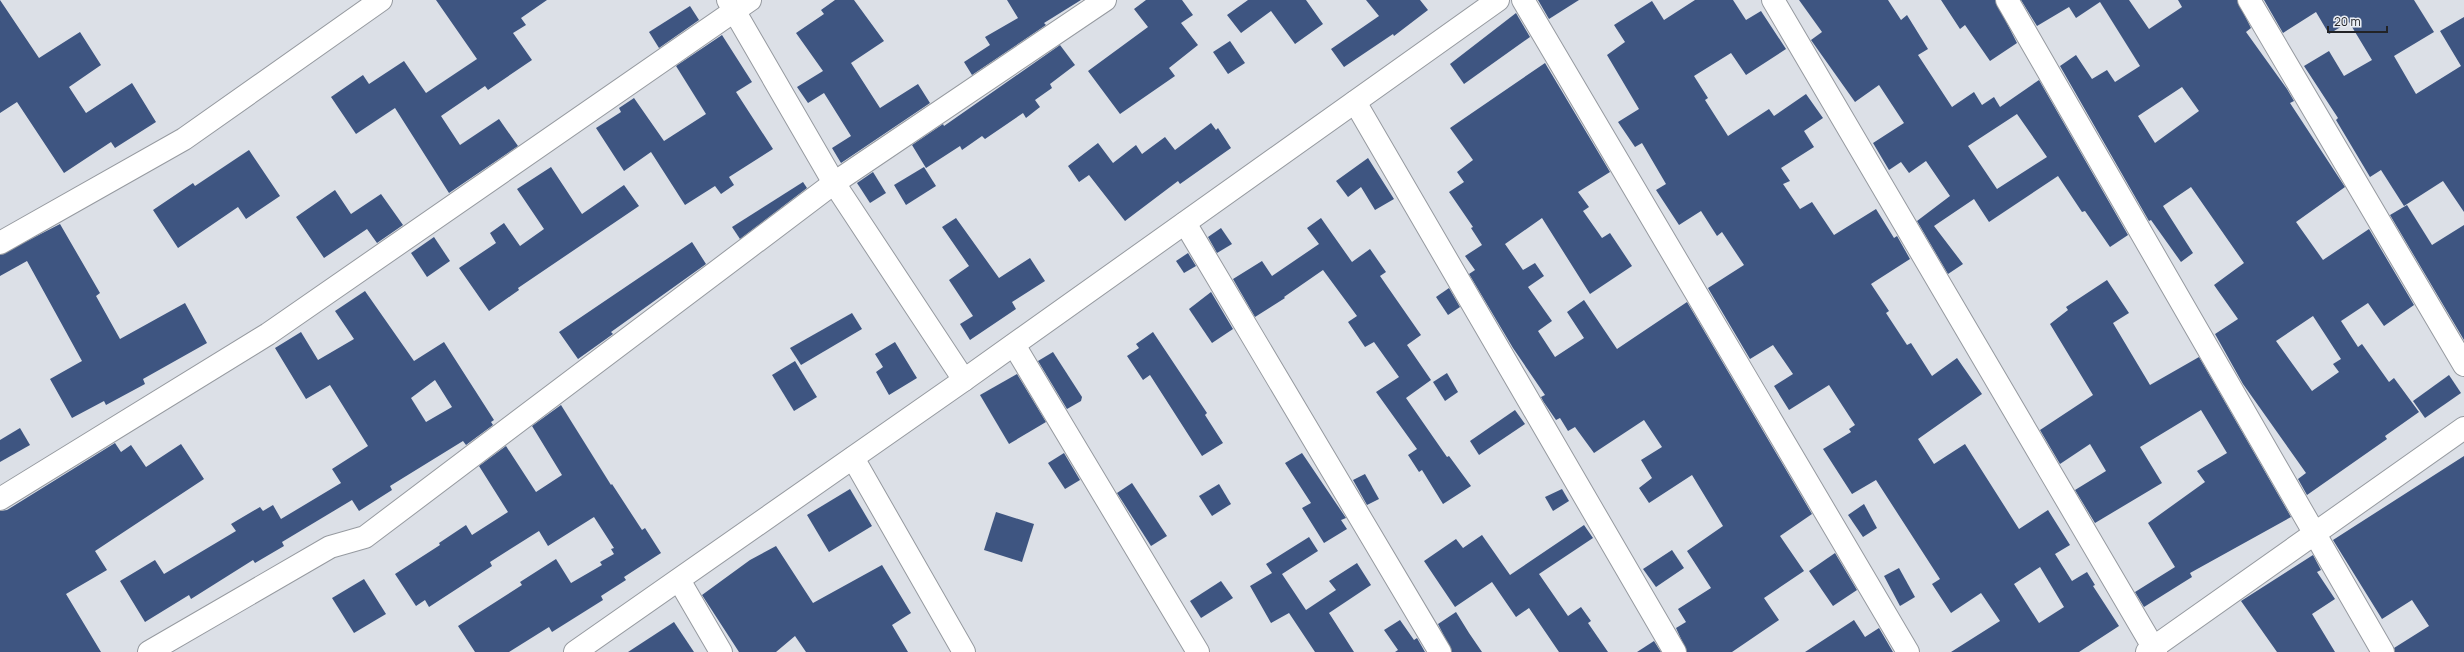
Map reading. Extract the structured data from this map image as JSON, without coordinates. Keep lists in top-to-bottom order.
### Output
{
  "scale_bar": "20 m"
}
